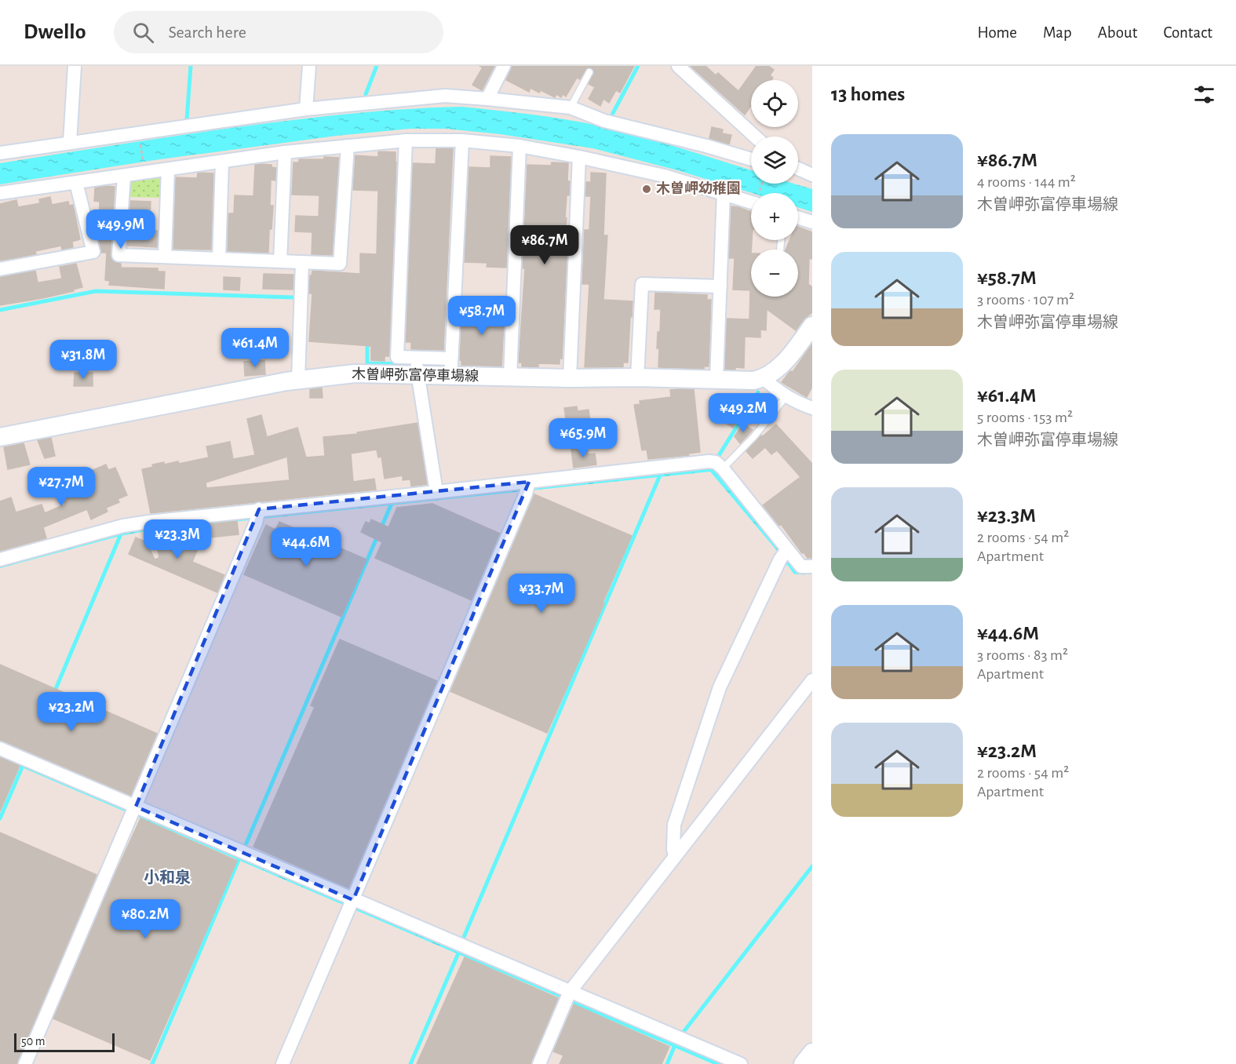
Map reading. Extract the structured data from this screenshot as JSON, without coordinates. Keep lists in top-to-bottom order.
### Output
{
  "streets": {
    "main road": ["木曽岬弥富停車場線"]
  },
  "districts": ["小和泉"],
  "places": ["木曽岬幼稚園"],
  "scale_bar": "50 m",
  "page": {
    "header": "Dwello",
    "search": "Search here",
    "nav": [
      "Home",
      "Map",
      "About",
      "Contact"
    ],
    "heading": "13 homes",
    "map_buttons": ["+", "−"],
    "list": [
      {
        "name": "¥86.7M",
        "note": "4 rooms · 144 m² · 木曽岬弥富停車場線"
      },
      {
        "name": "¥58.7M",
        "note": "3 rooms · 107 m² · 木曽岬弥富停車場線"
      },
      {
        "name": "¥61.4M",
        "note": "5 rooms · 153 m² · 木曽岬弥富停車場線"
      },
      {
        "name": "¥23.3M",
        "note": "2 rooms · 54 m² · Apartment"
      },
      {
        "name": "¥44.6M",
        "note": "3 rooms · 83 m² · Apartment"
      },
      {
        "name": "¥23.2M",
        "note": "2 rooms · 54 m² · Apartment"
      }
    ],
    "price": [
      "¥49.9M",
      "¥86.7M",
      "¥58.7M",
      "¥61.4M",
      "¥31.8M",
      "¥49.2M",
      "¥65.9M",
      "¥27.7M",
      "¥23.3M",
      "¥44.6M",
      "¥33.7M",
      "¥23.2M",
      "¥80.2M"
    ],
    "scale": "50 m"
  }
}
